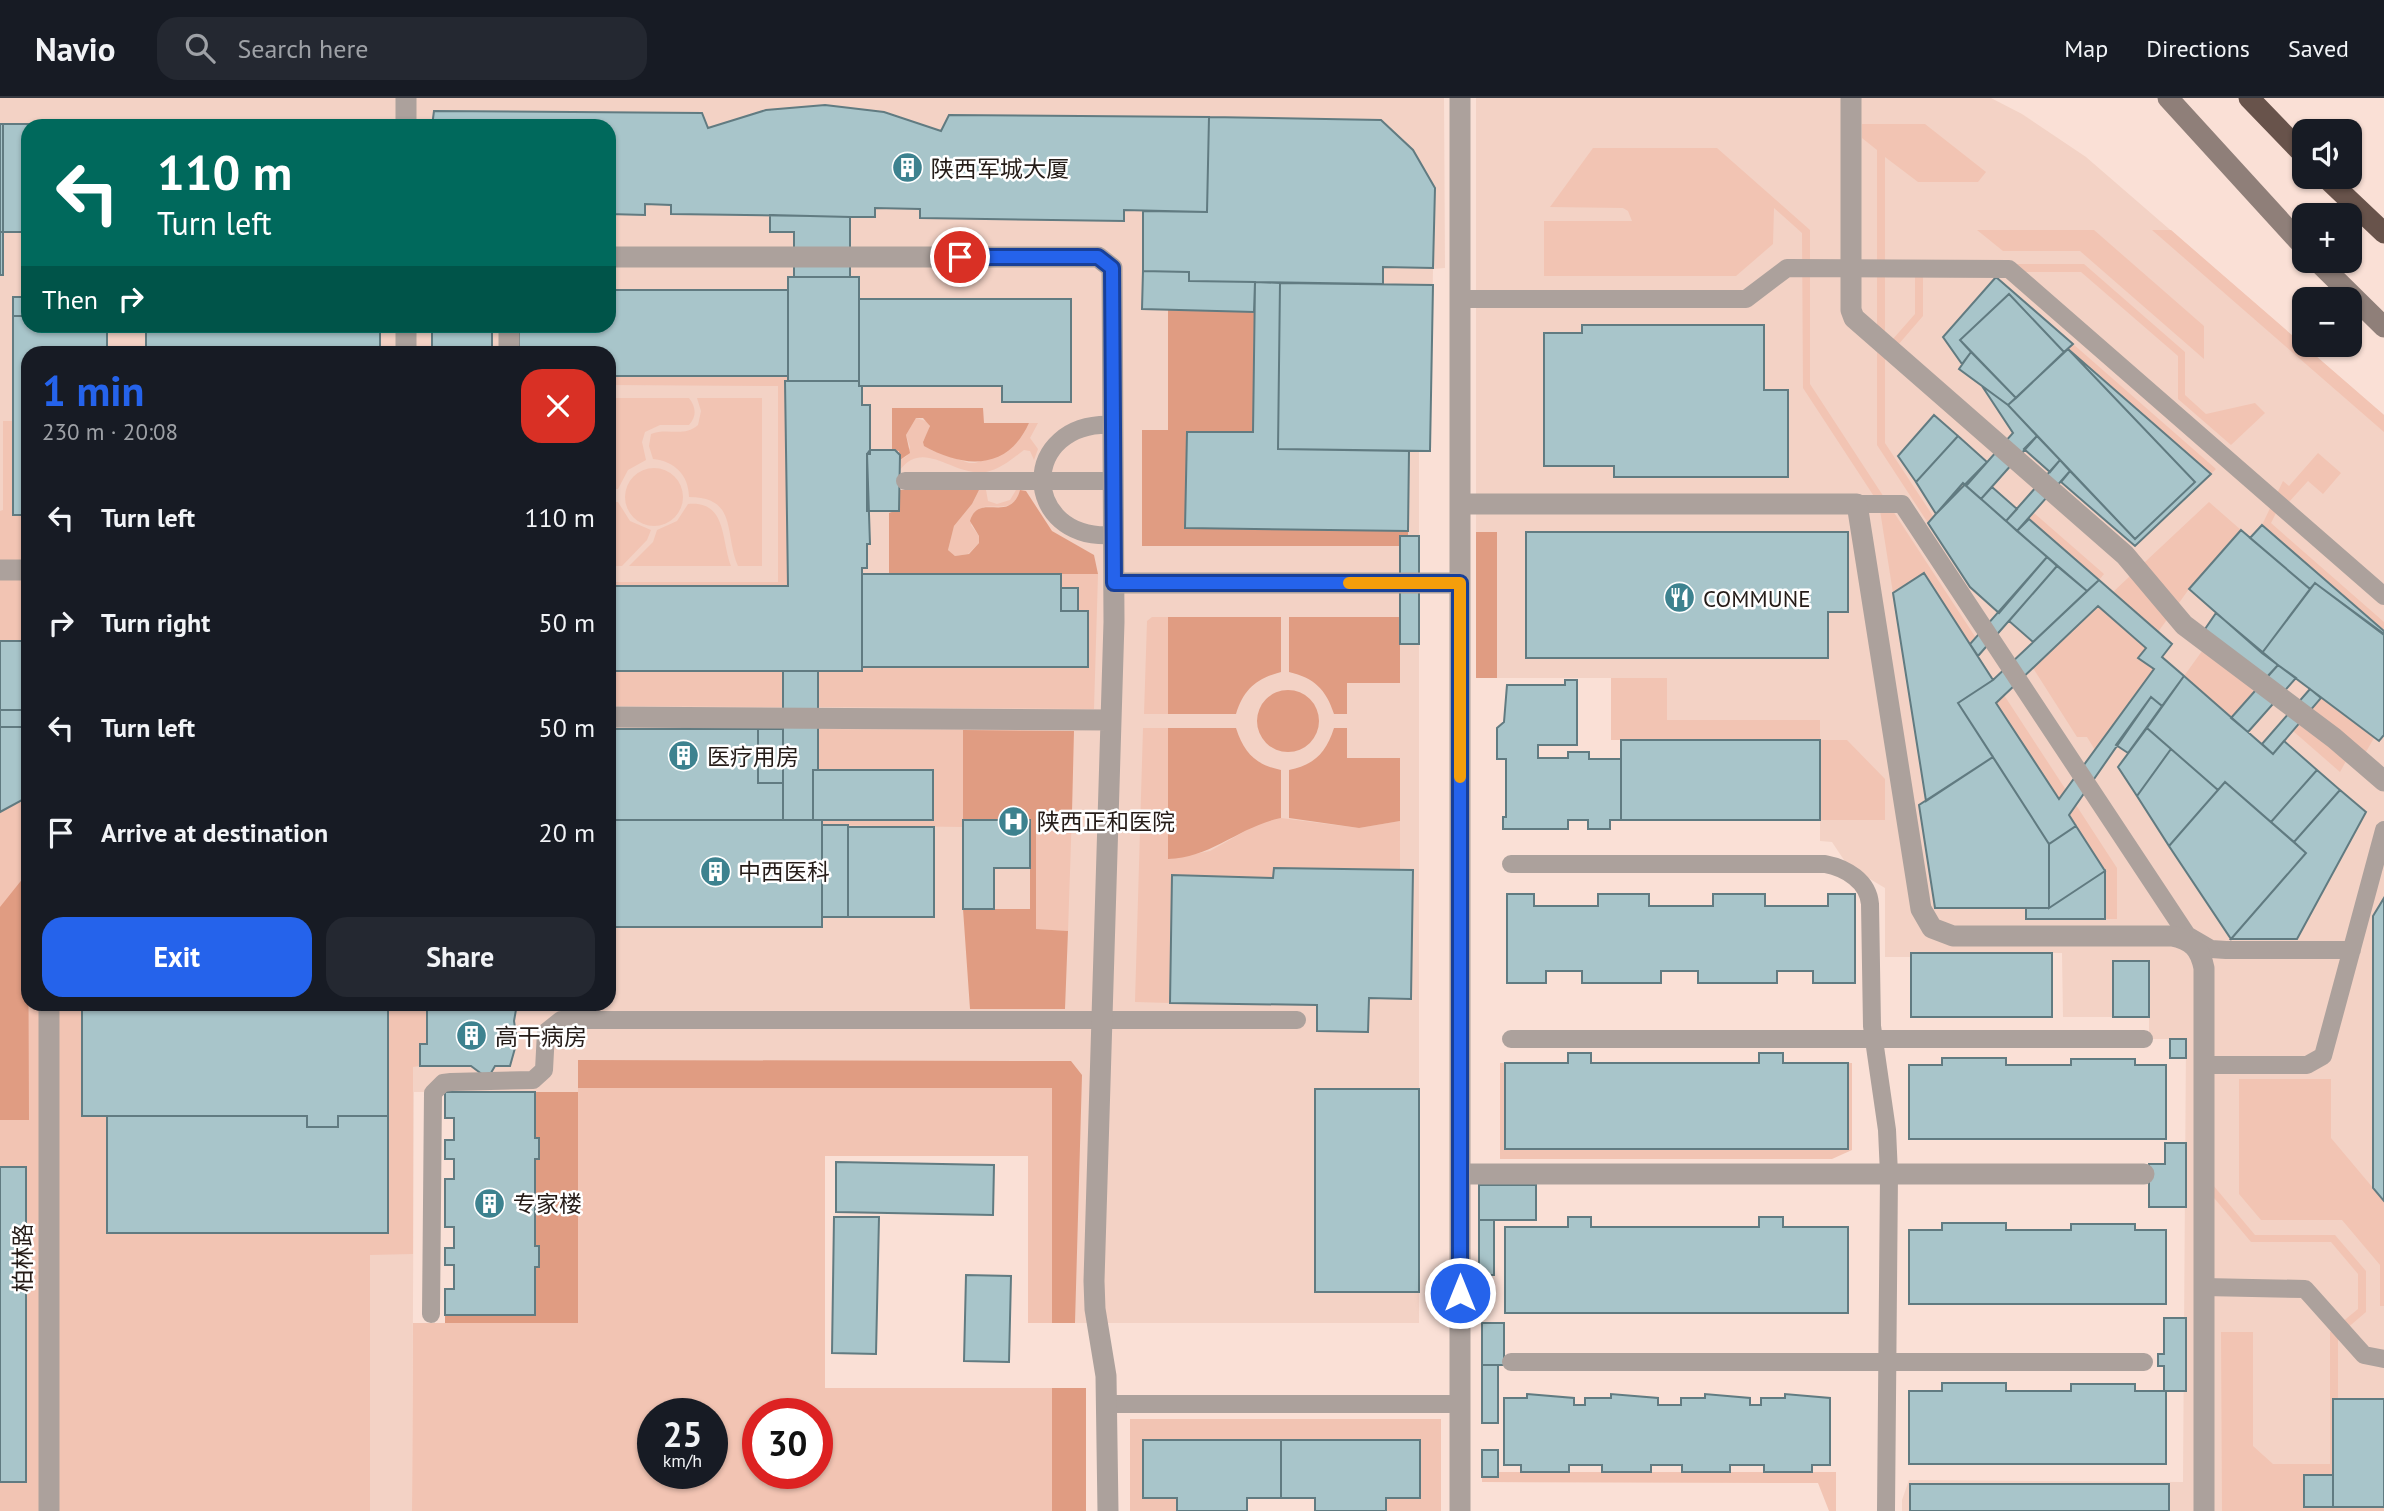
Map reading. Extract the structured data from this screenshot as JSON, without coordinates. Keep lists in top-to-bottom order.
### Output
{
  "streets": {
    "street": ["柏林路"]
  },
  "places": {
    "building": [
      "陕西军城大厦",
      "医疗用房",
      "中西医科",
      "高干病房",
      "专家楼"
    ],
    "restaurant": ["COMMUNE"],
    "hospital": ["陕西正和医院"]
  },
  "page": {
    "header": "Navio",
    "search": "Search here",
    "nav": ["Map", "Directions", "Saved"],
    "map_buttons": ["+", "−"],
    "turn": ["110 m", "Turn left"],
    "then": "Then",
    "heading": ["1 min", "230 m · 20:08"],
    "list": [
      {
        "name": "Turn left",
        "value": "110 m"
      },
      {
        "name": "Turn right",
        "value": "50 m"
      },
      {
        "name": "Turn left",
        "value": "50 m"
      },
      {
        "name": "Arrive at destination",
        "value": "20 m"
      }
    ],
    "buttons": ["Exit", "Share"],
    "speed": "25 km/h",
    "limit": "30"
  }
}
